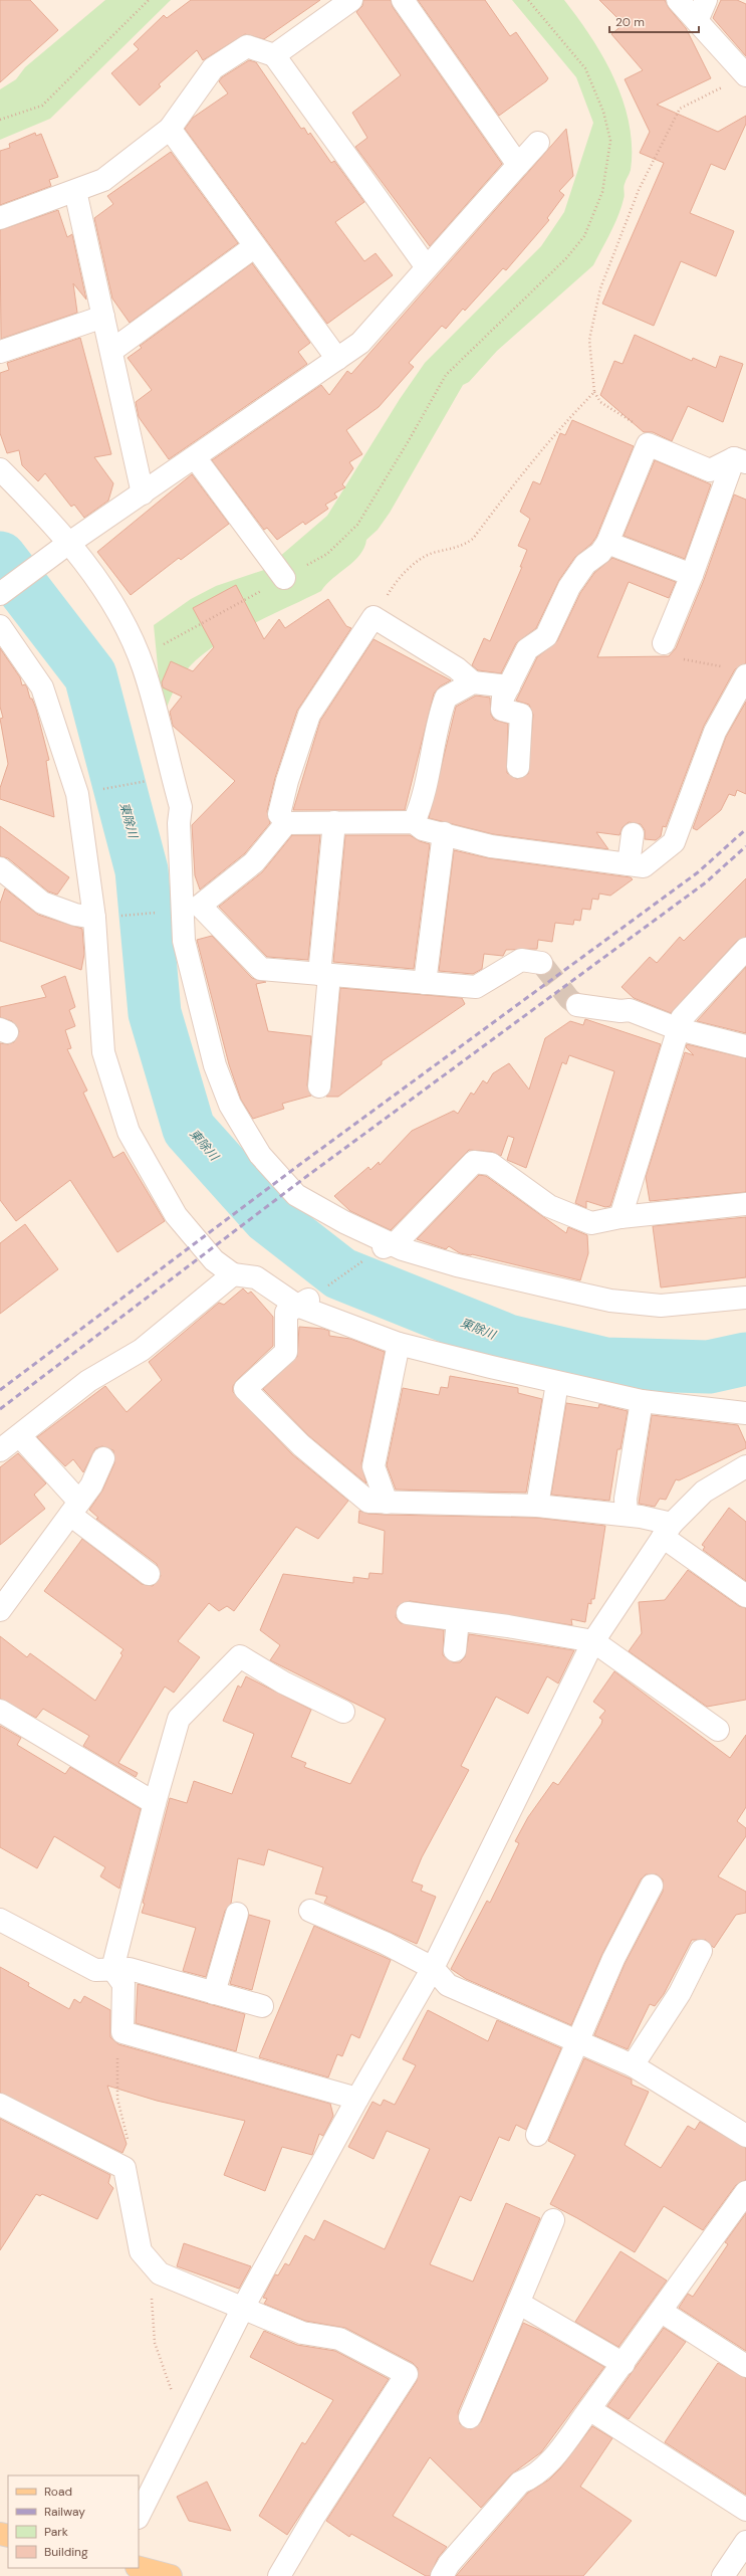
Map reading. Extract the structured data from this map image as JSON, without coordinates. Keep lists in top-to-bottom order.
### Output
{
  "water": ["東除川"],
  "legend": [
    "Road",
    "Railway",
    "Park",
    "Building"
  ],
  "scale_bar": "20 m"
}
